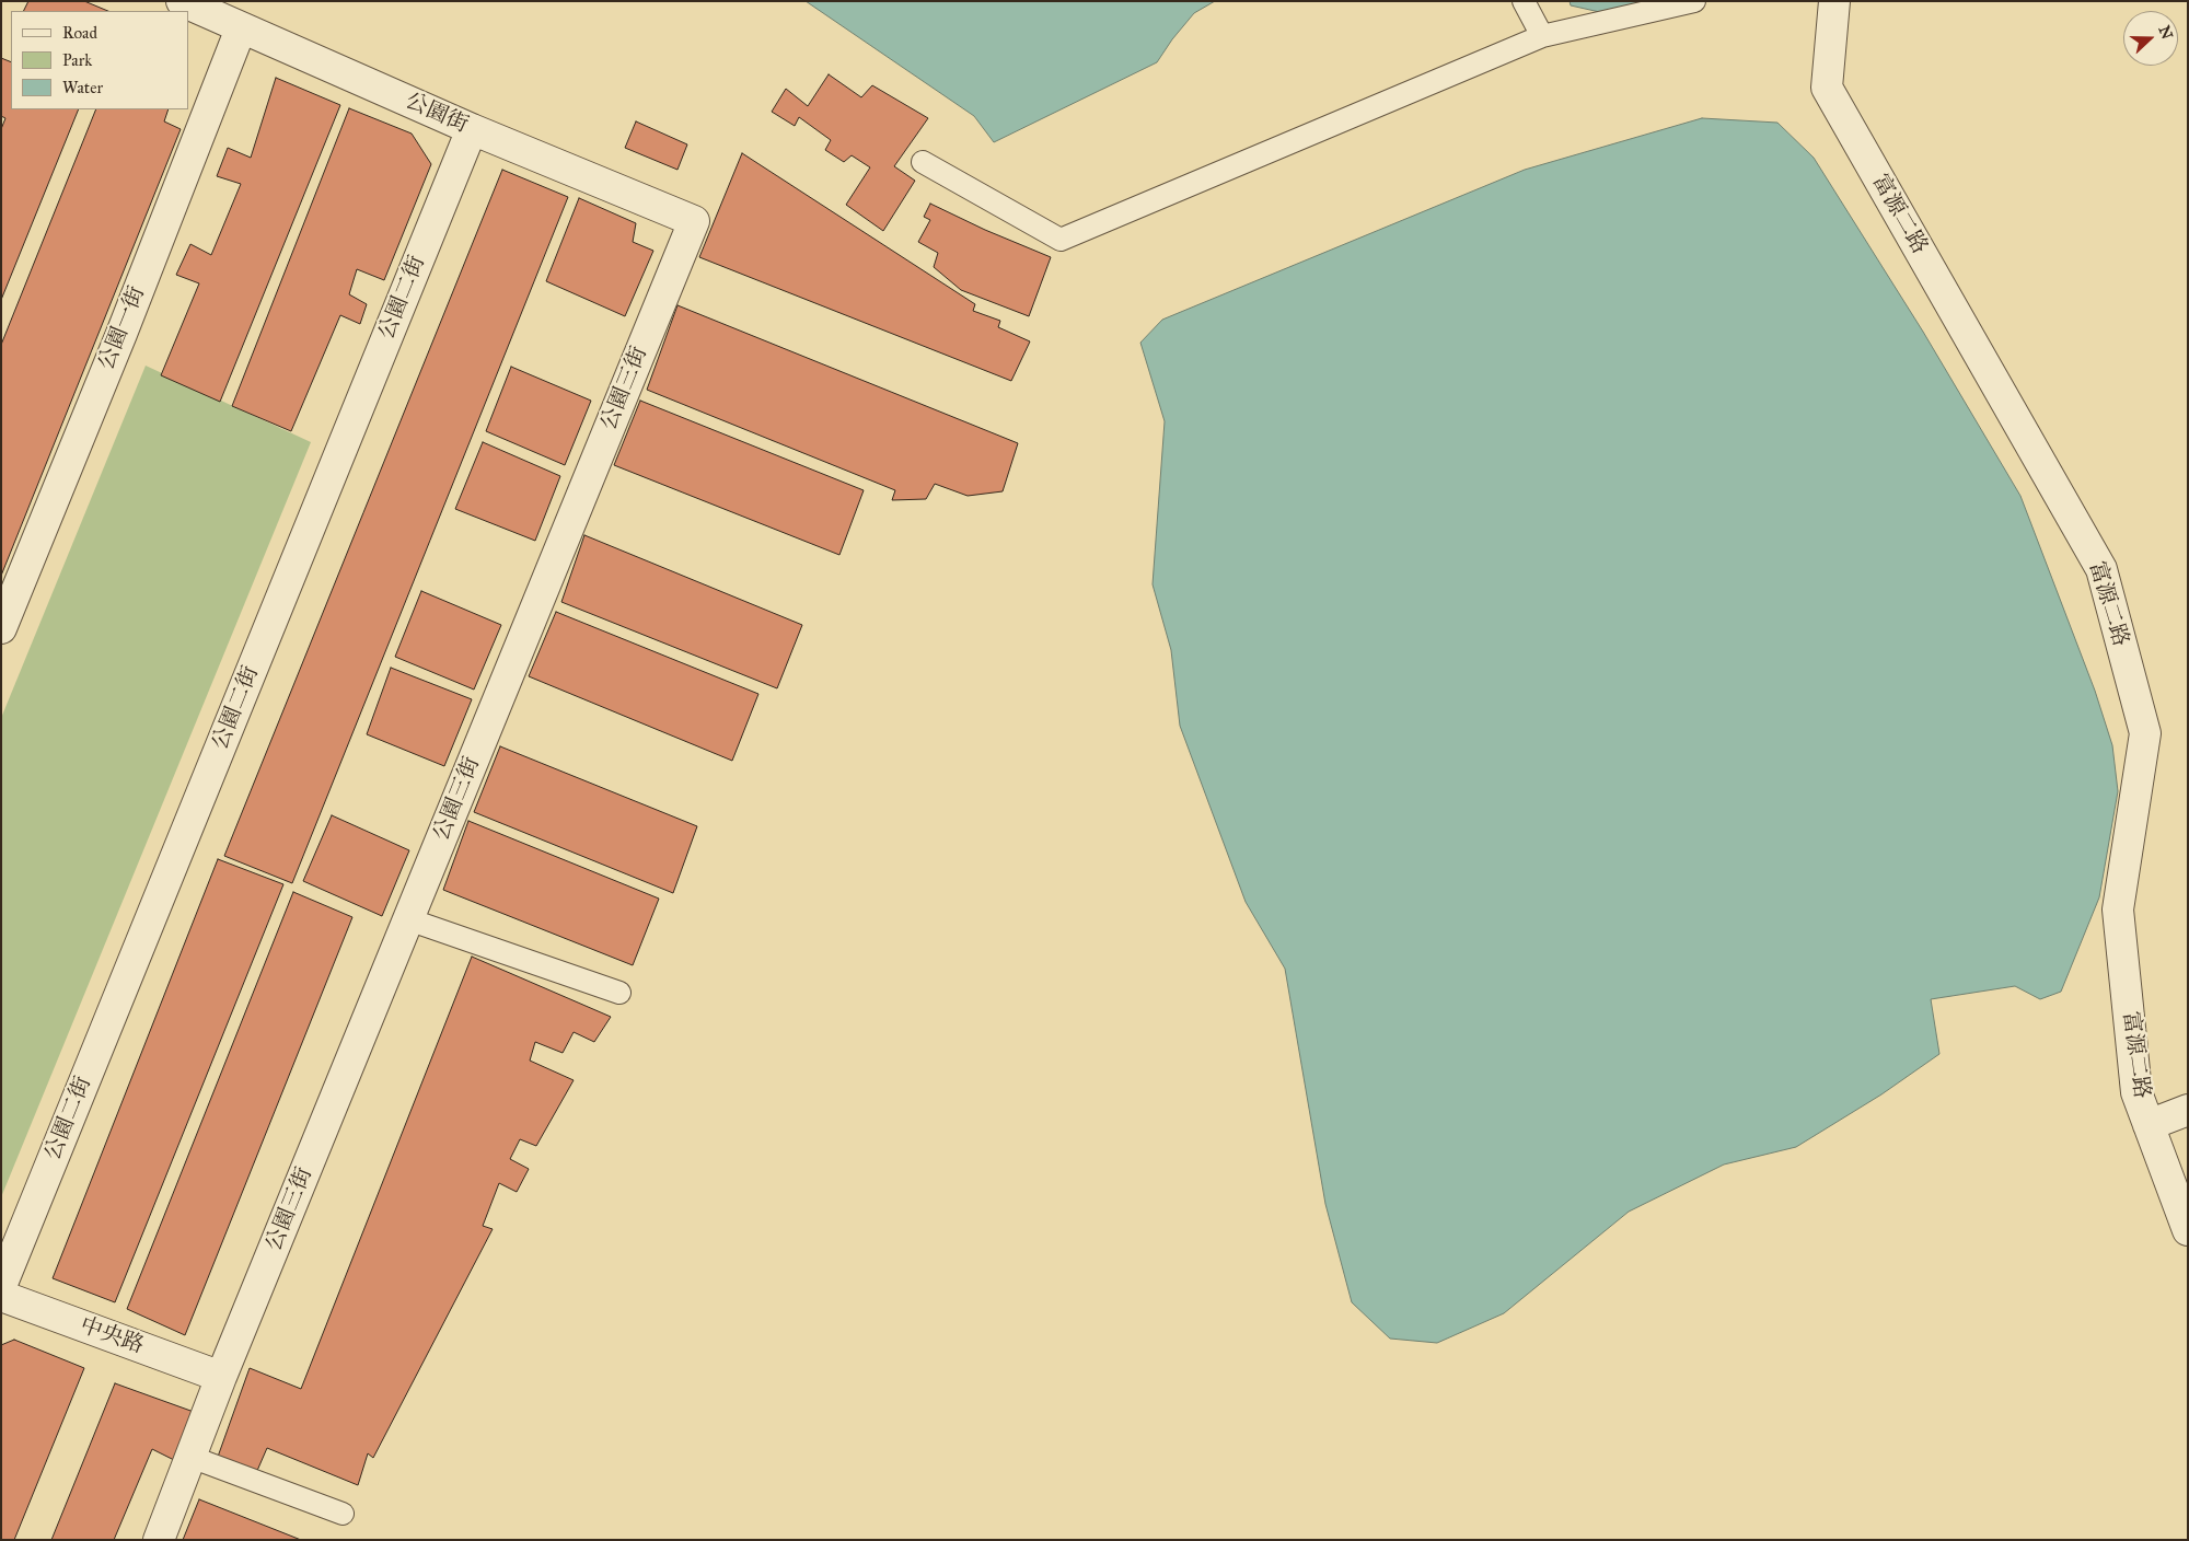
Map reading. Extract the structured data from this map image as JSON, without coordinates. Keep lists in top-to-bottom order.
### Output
{
  "streets": {
    "street": [
      "公園街",
      "富源二路",
      "公園二街",
      "公園一街",
      "公園三街",
      "中央路"
    ]
  },
  "crossings": [
    ["公園街", "公園二街"],
    ["公園街", "公園一街"],
    ["公園街", "公園三街"],
    ["公園三街", "中央路"]
  ],
  "legend": ["Road", "Park", "Water"],
  "north": "right"
}
